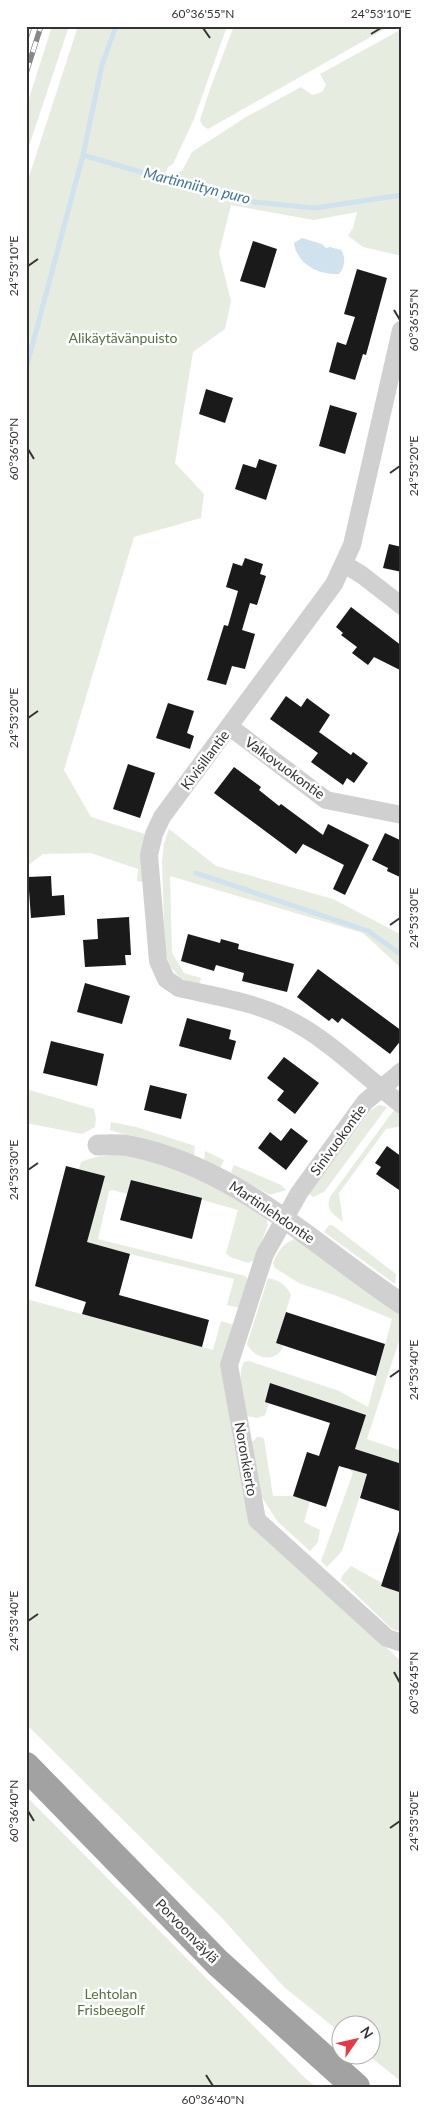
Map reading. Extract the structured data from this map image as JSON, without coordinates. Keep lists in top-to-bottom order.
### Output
{
  "streets": {
    "highway": ["Porvoonväylä"],
    "street": [
      "Kivisillantie",
      "Valkovuokontie",
      "Sinivuokontie",
      "Martinlehdontie",
      "Noronkierto"
    ]
  },
  "crossings": [
    ["Kivisillantie", "Valkovuokontie"],
    ["Kivisillantie", "Sinivuokontie"],
    ["Sinivuokontie", "Martinlehdontie"],
    ["Sinivuokontie", "Noronkierto"],
    ["Martinlehdontie", "Noronkierto"]
  ],
  "water": ["Martinniityn puro"],
  "parks": ["Alikäytävänpuisto", "Lehtolan Frisbeegolf"],
  "north": "top right",
  "coordinates": [
    "60°36'55\"N",
    "24°53'10\"E",
    "60°36'50\"N",
    "24°53'20\"E",
    "24°53'30\"E",
    "24°53'40\"E",
    "60°36'45\"N",
    "60°36'40\"N",
    "24°53'50\"E"
  ]
}
